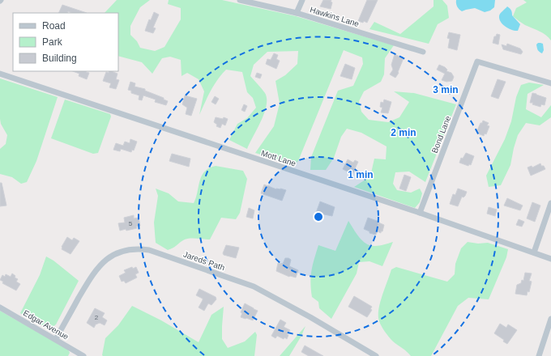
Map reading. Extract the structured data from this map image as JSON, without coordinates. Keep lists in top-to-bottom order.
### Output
{
  "streets": {
    "street": [
      "Hawkins Lane",
      "Bond Lane",
      "Mott Lane",
      "Jareds Path",
      "Edgar Avenue"
    ]
  },
  "crossings": [
    ["Bond Lane", "Mott Lane"],
    ["Jareds Path", "Edgar Avenue"]
  ],
  "house_numbers": ["5", "2"],
  "legend": ["Road", "Park", "Building"],
  "rings": ["3 min", "2 min", "1 min"]
}
